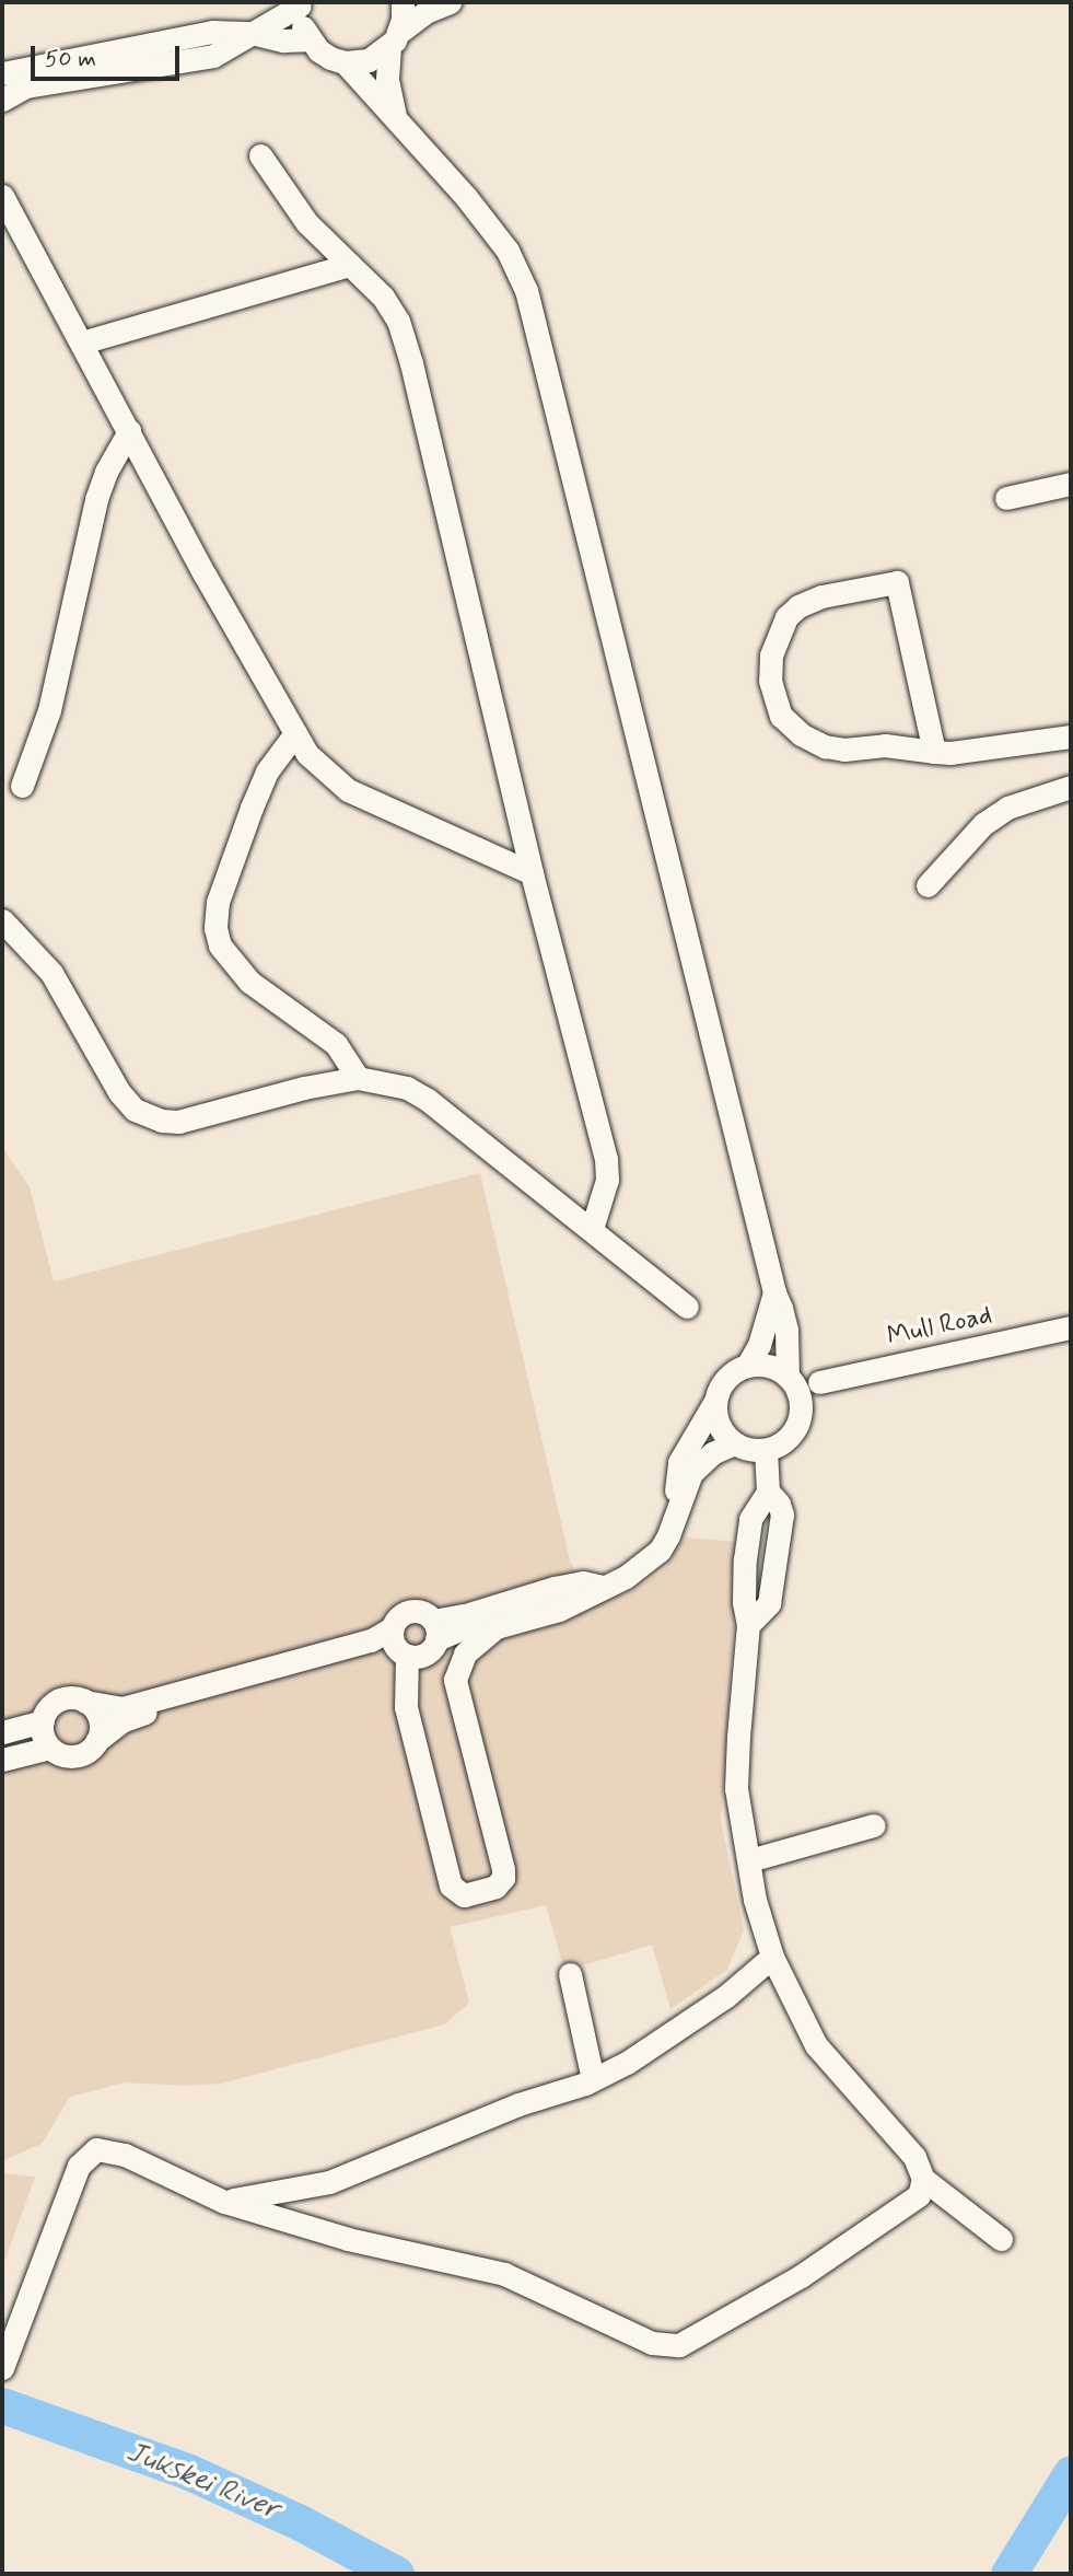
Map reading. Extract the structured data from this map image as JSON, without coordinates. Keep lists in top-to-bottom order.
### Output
{
  "streets": {
    "street": ["Mull Road"]
  },
  "water": ["Jukskei River"],
  "scale_bar": "50 m"
}
